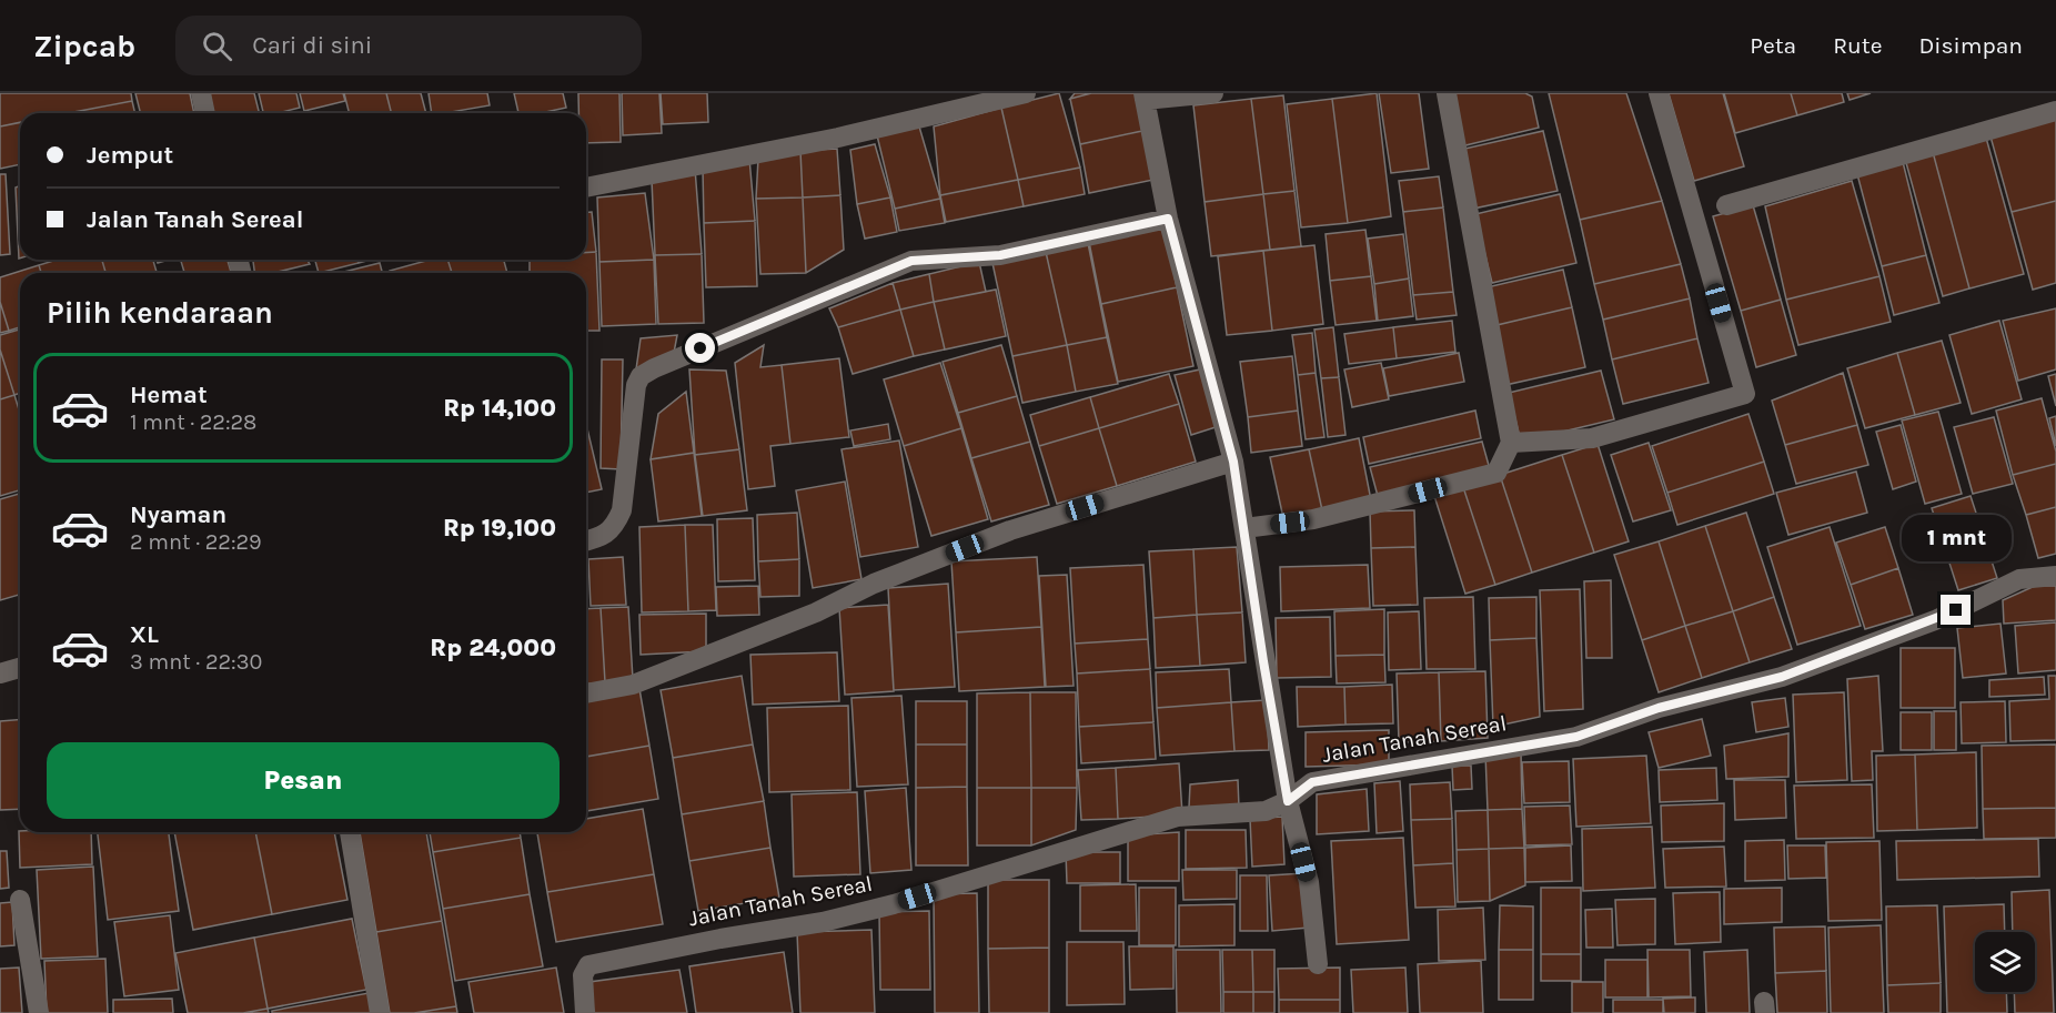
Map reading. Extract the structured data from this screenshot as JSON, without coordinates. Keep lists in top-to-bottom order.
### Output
{
  "streets": {
    "street": ["Jalan Tanah Sereal"]
  },
  "page": {
    "header": "Zipcab",
    "search": "Cari di sini",
    "nav": ["Peta", "Rute", "Disimpan"],
    "banner": ["Jemput", "Jalan Tanah Sereal"],
    "heading": "Pilih kendaraan",
    "list": [
      {
        "name": "Hemat",
        "note": "1 mnt · 22:28",
        "value": "Rp 14,100"
      },
      {
        "name": "Nyaman",
        "note": "2 mnt · 22:29",
        "value": "Rp 19,100"
      },
      {
        "name": "XL",
        "note": "3 mnt · 22:30",
        "value": "Rp 24,000"
      }
    ],
    "bubble": "1 mnt",
    "buttons": "Pesan"
  }
}
